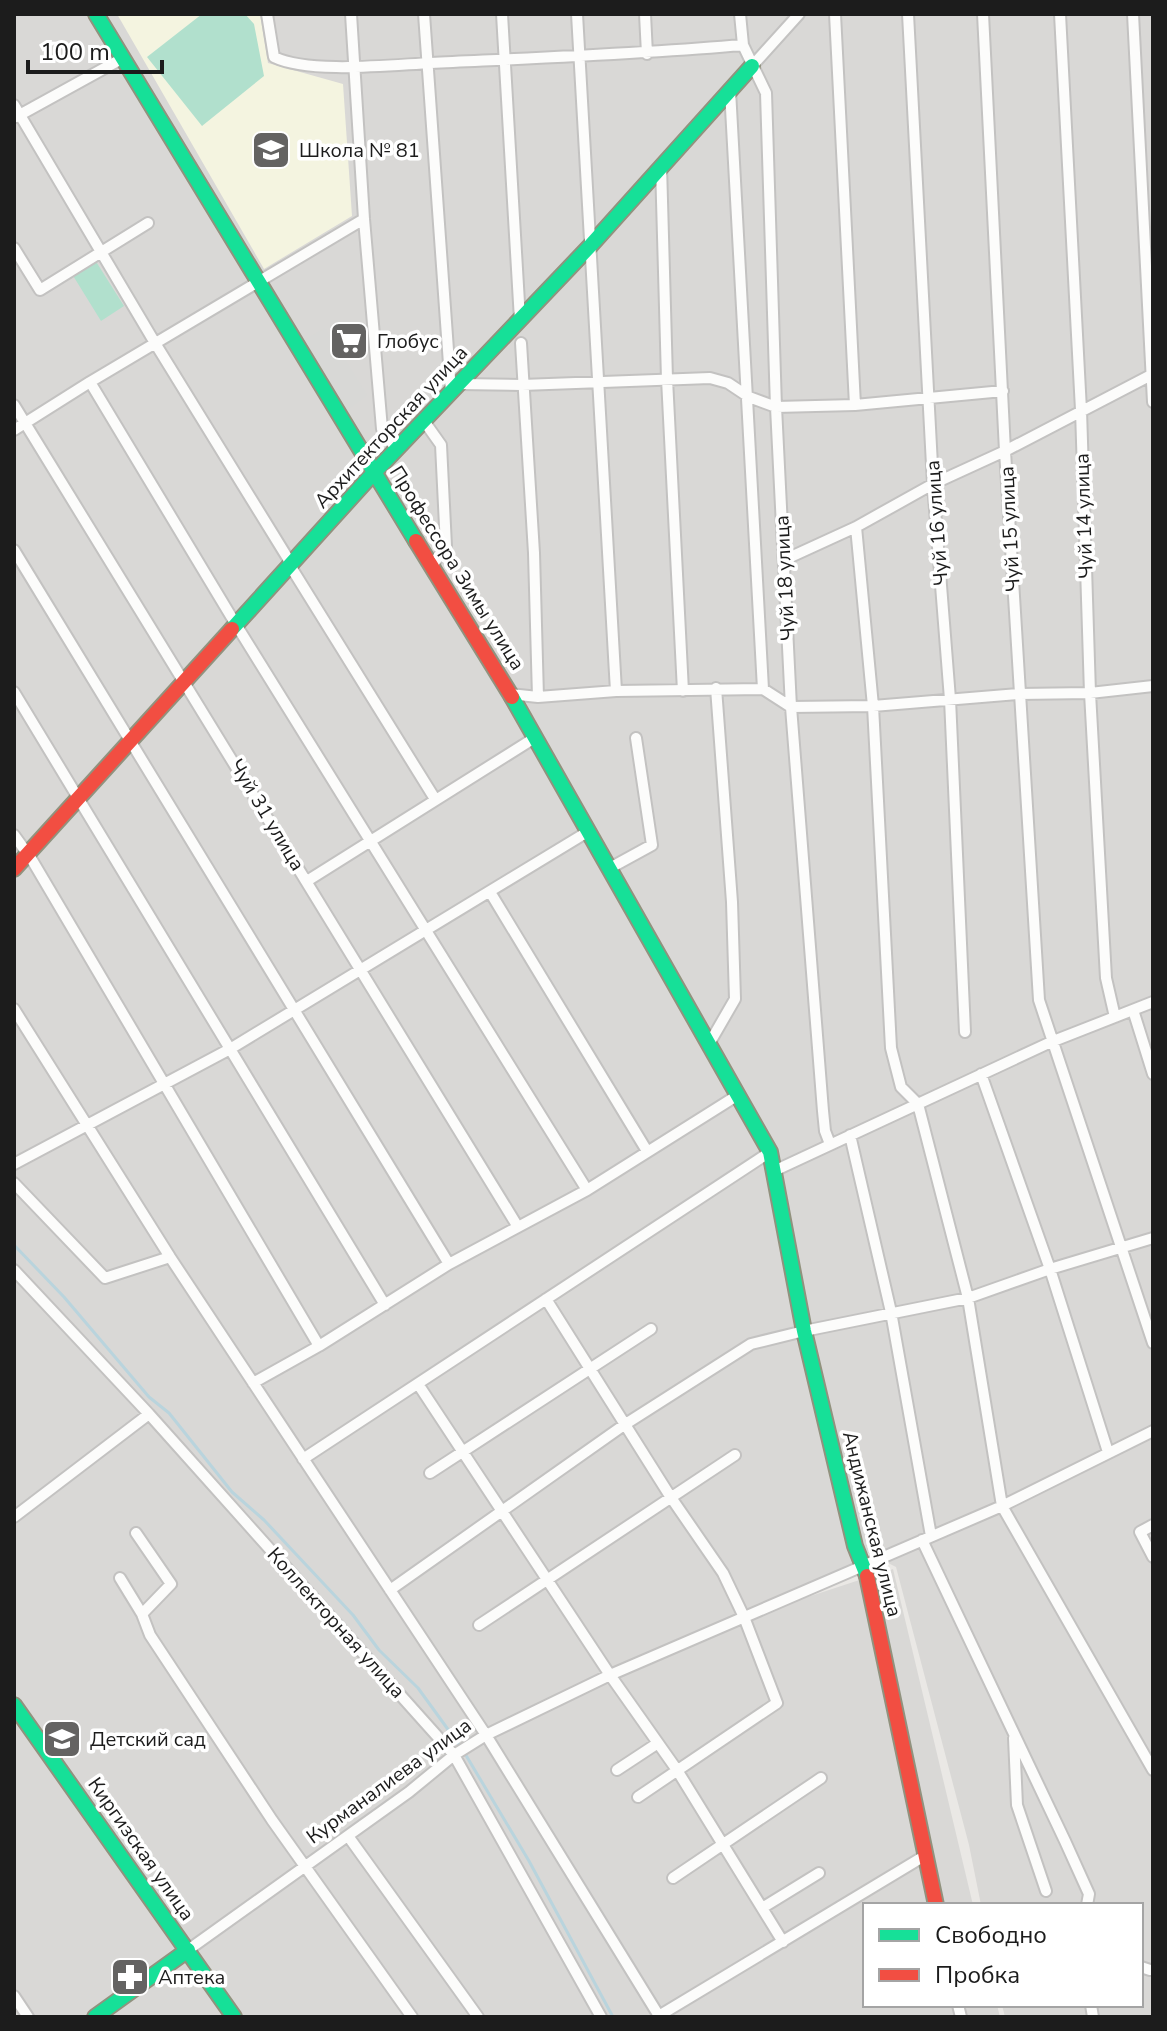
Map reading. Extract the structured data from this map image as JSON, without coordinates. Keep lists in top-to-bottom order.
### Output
{
  "streets": {
    "street": [
      "Архитекторская улица",
      "Чуй 14 улица",
      "Чуй 16 улица",
      "Чуй 15 улица",
      "Профессора Зимы улица",
      "Чуй 18 улица",
      "Чуй 31 улица",
      "Андижанская улица",
      "Коллекторная улица",
      "Курманалиева улица",
      "Киргизская улица"
    ]
  },
  "crossings": [
    ["Архитекторская улица", "Профессора Зимы улица"],
    ["Архитекторская улица", "Чуй 18 улица"],
    ["Архитекторская улица", "Чуй 31 улица"],
    ["Профессора Зимы улица", "Андижанская улица"],
    ["Андижанская улица", "Курманалиева улица"],
    ["Коллекторная улица", "Курманалиева улица"],
    ["Курманалиева улица", "Киргизская улица"]
  ],
  "places": {
    "school or university": ["Школа № 81", "Детский сад"],
    "supermarket": ["Глобус"],
    "pharmacy": ["Аптека"]
  },
  "legend": ["Свободно", "Пробка"],
  "scale_bar": "100 m"
}
